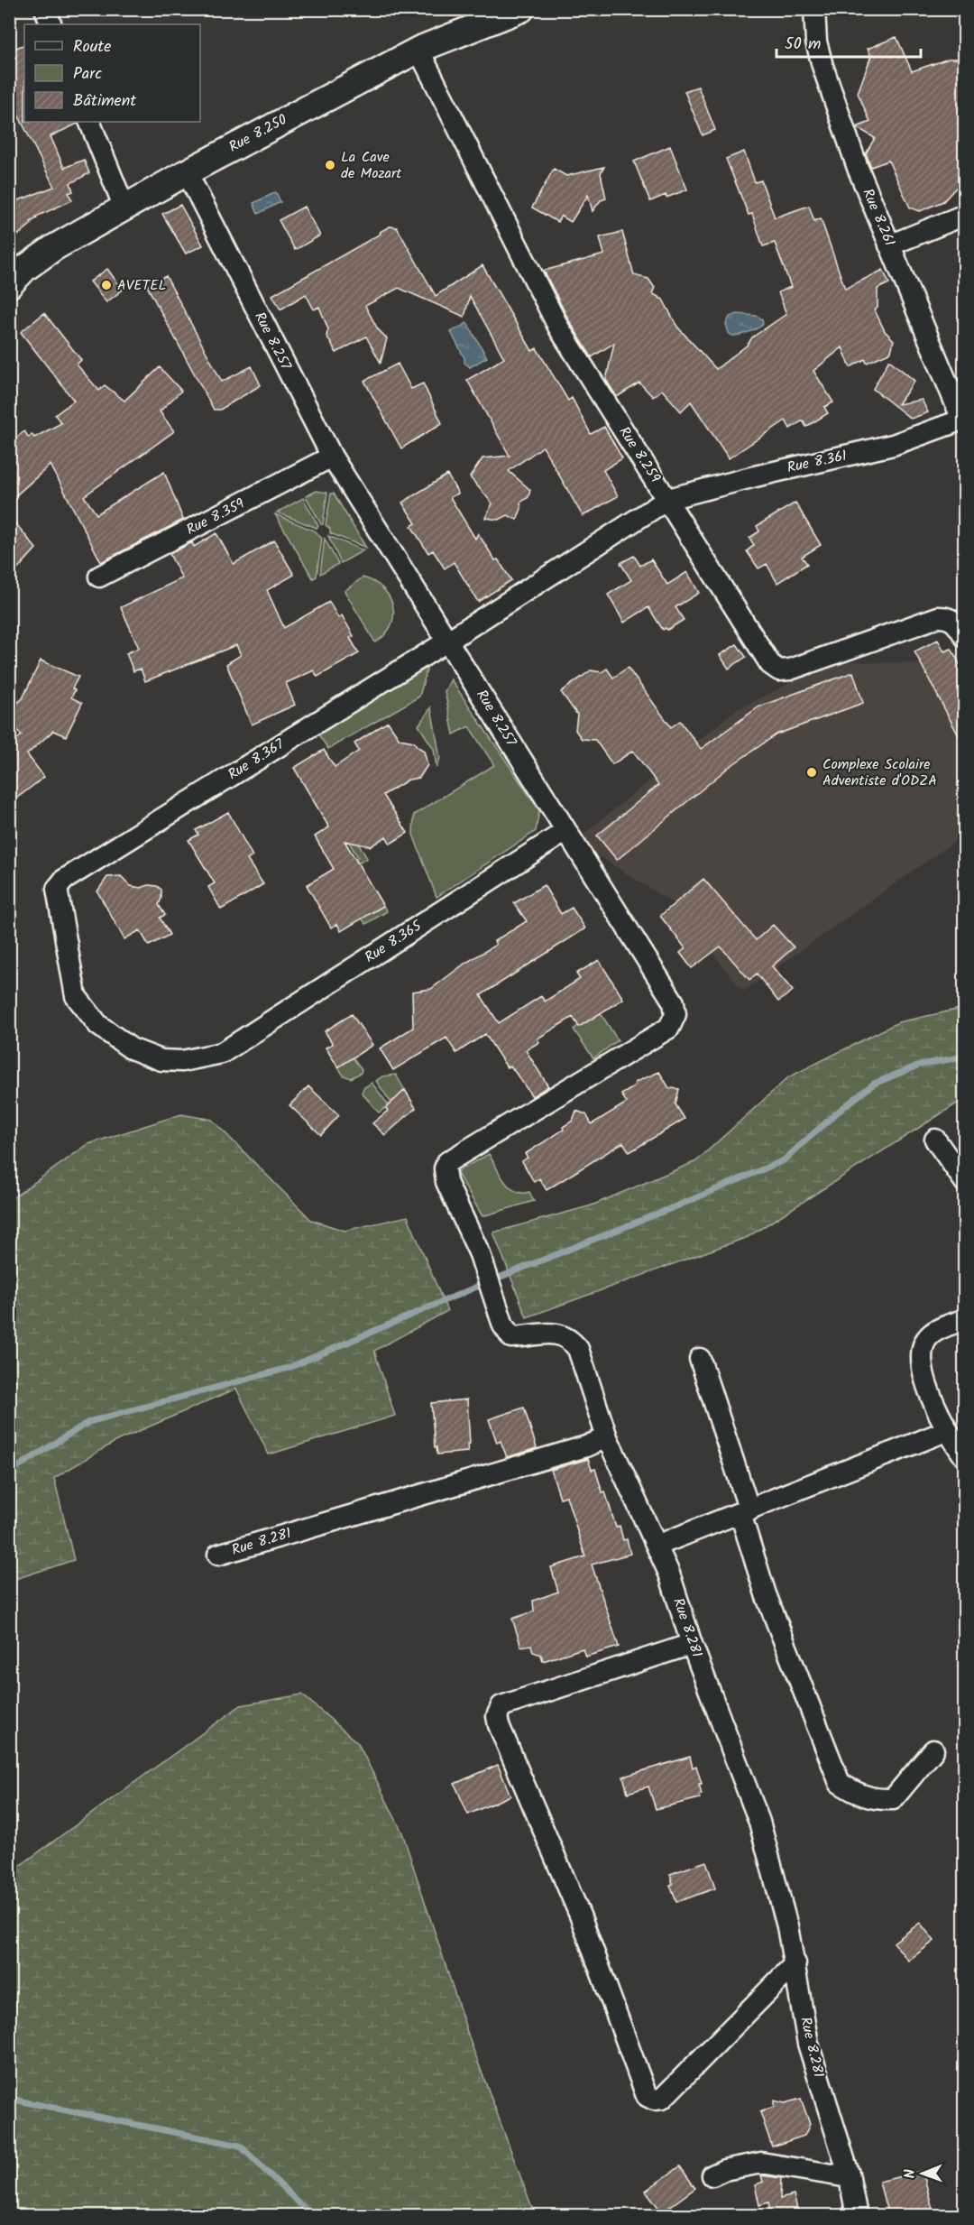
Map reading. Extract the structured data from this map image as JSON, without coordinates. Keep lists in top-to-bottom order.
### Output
{
  "streets": {
    "street": [
      "Rue 8.250",
      "Rue 8.261",
      "Rue 8.257",
      "Rue 8.259",
      "Rue 8.361",
      "Rue 8.359",
      "Rue 8.367",
      "Rue 8.365",
      "Rue 8.281"
    ]
  },
  "crossings": [
    ["Rue 8.250", "Rue 8.257"],
    ["Rue 8.250", "Rue 8.259"],
    ["Rue 8.261", "Rue 8.361"],
    ["Rue 8.257", "Rue 8.361"],
    ["Rue 8.257", "Rue 8.359"],
    ["Rue 8.257", "Rue 8.367"],
    ["Rue 8.257", "Rue 8.365"],
    ["Rue 8.257", "Rue 8.281"],
    ["Rue 8.259", "Rue 8.361"],
    ["Rue 8.361", "Rue 8.367"],
    ["Rue 8.367", "Rue 8.365"]
  ],
  "places": ["La Cave de Mozart", "AVETEL", "Complexe Scolaire Adventiste d'ODZA"],
  "legend": ["Route", "Parc", "Bâtiment"],
  "scale_bar": "50 m",
  "north": "left"
}
